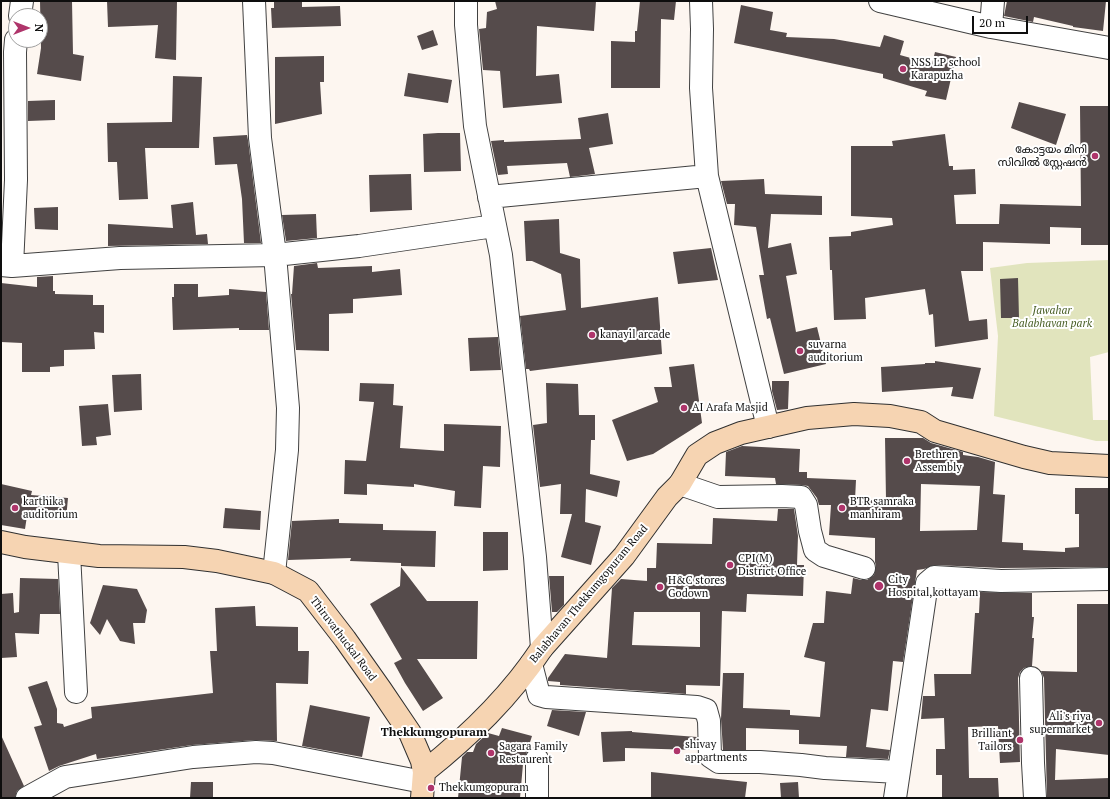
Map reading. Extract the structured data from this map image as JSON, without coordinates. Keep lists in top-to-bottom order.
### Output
{
  "streets": {
    "main road": ["Balabhavan Thekkumgopuram Road", "Thiruvathuckal Road"]
  },
  "crossings": [
    ["Balabhavan Thekkumgopuram Road", "Thiruvathuckal Road"]
  ],
  "districts": ["Thekkumgopuram"],
  "parks": ["Jawahar Balabhavan park"],
  "places": [
    "NSS LP school Karapuzha",
    "കോട്ടയം മിനി സിവിൽ സ്റ്റേഷൻ",
    "kanayil arcade",
    "suvarna auditorium",
    "AI Arafa Masjid",
    "Brethren Assembly",
    "karthika auditorium",
    "BTR samraka manhiram",
    "CPI(M) District Office",
    "City Hospital,kottayam",
    "H&C stores Godown",
    "Ali's riya supermarket",
    "Brilliant Tailors",
    "shivay appartments",
    "Sagara Family Restaurent",
    "Thekkumgopuram"
  ],
  "scale_bar": "20 m",
  "north": "right"
}
